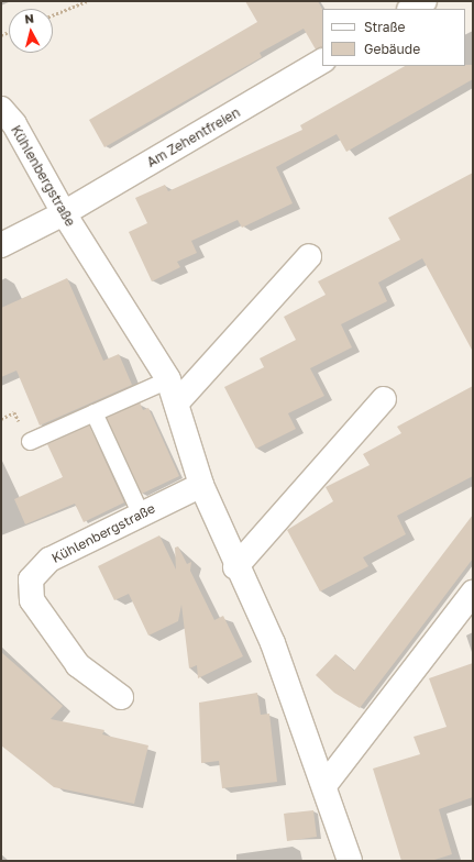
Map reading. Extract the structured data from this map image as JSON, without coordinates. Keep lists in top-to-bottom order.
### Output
{
  "streets": {
    "street": ["Am Zehentfreien", "Kühlenbergstraße"]
  },
  "crossings": [
    ["Am Zehentfreien", "Kühlenbergstraße"]
  ],
  "legend": ["Straße", "Gebäude"],
  "north": "top"
}
